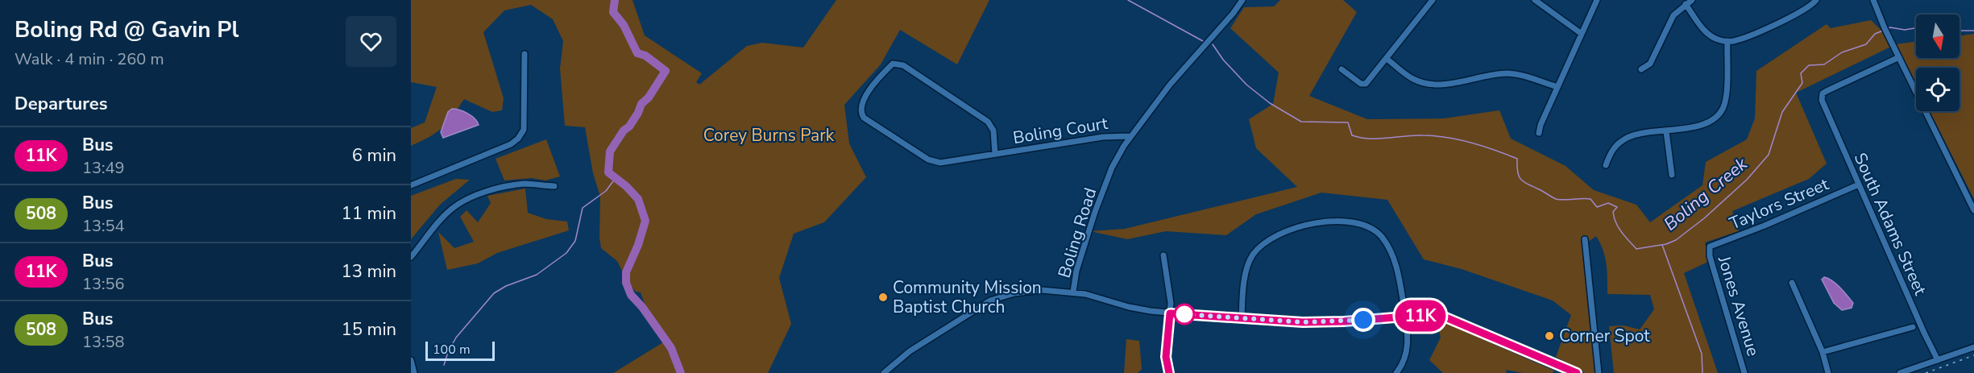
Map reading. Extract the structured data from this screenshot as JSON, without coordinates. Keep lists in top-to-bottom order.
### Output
{
  "streets": {
    "street": [
      "Boling Court",
      "Taylors Street",
      "South Adams Street",
      "Boling Road",
      "Jones Avenue"
    ]
  },
  "crossings": [
    ["Boling Court", "Boling Road"],
    ["Taylors Street", "South Adams Street"],
    ["Taylors Street", "Jones Avenue"]
  ],
  "water": ["Boling Creek"],
  "parks": ["Corey Burns Park"],
  "places": ["Community Mission Baptist Church", "Corner Spot"],
  "lines": ["bus line 11K"],
  "scale_bar": "100 m",
  "north": "bottom",
  "page": {
    "heading": [
      ["Boling Rd @ Gavin Pl", "Walk · 4 min · 260 m"],
      "Departures"
    ],
    "on_map": "11K",
    "list": [
      {
        "mark": "11K",
        "name": "Bus",
        "note": "13:49",
        "value": "6 min"
      },
      {
        "mark": "508",
        "name": "Bus",
        "note": "13:54",
        "value": "11 min"
      },
      {
        "mark": "11K",
        "name": "Bus",
        "note": "13:56",
        "value": "13 min"
      },
      {
        "mark": "508",
        "name": "Bus",
        "note": "13:58",
        "value": "15 min"
      }
    ],
    "scale": "100 m"
  }
}
